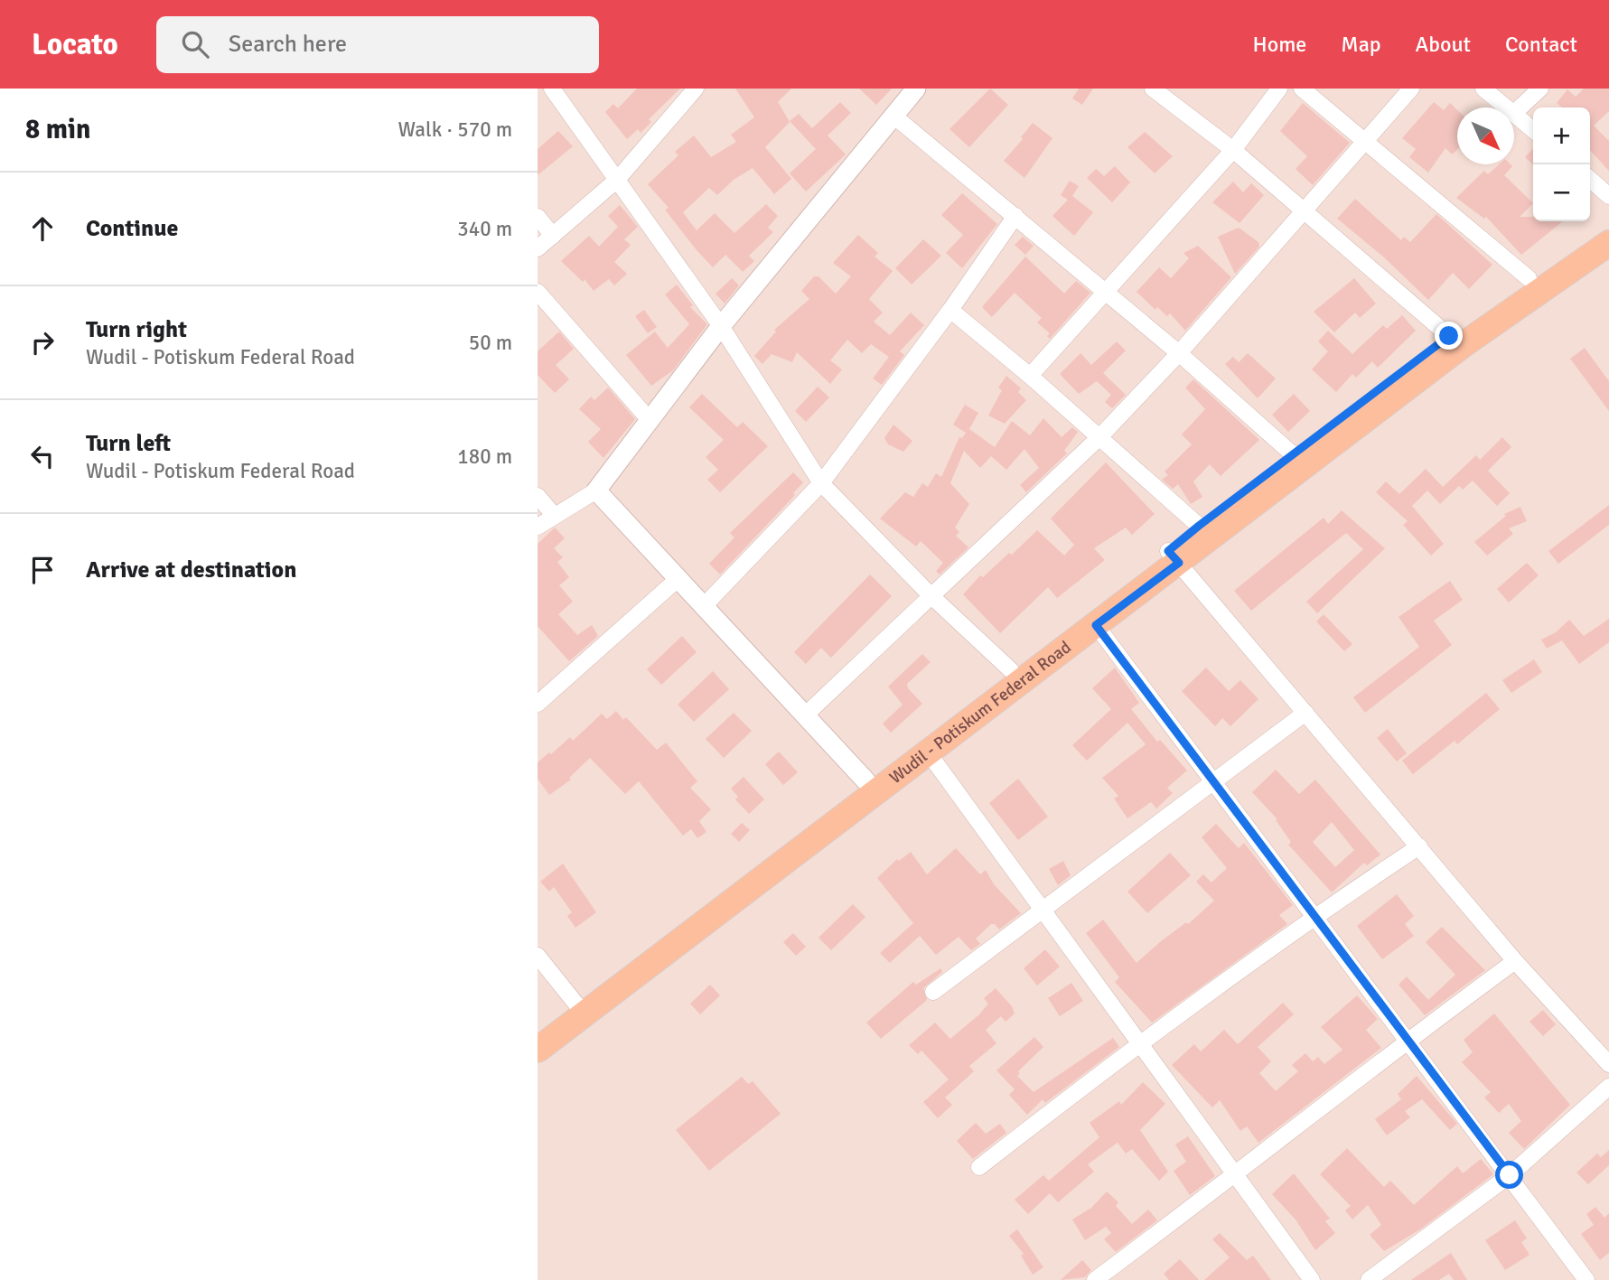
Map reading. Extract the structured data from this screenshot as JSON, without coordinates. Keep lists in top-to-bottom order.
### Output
{
  "streets": {
    "main road": ["Wudil - Potiskum Federal Road"]
  },
  "north": "bottom right",
  "page": {
    "header": "Locato",
    "search": "Search here",
    "nav": [
      "Home",
      "Map",
      "About",
      "Contact"
    ],
    "heading": ["8 min", "Walk · 570 m"],
    "map_buttons": ["+", "−"],
    "list": [
      ["Continue", "340 m"],
      ["Turn right", "Wudil - Potiskum Federal Road", "50 m"],
      ["Turn left", "Wudil - Potiskum Federal Road", "180 m"],
      "Arrive at destination"
    ]
  }
}
